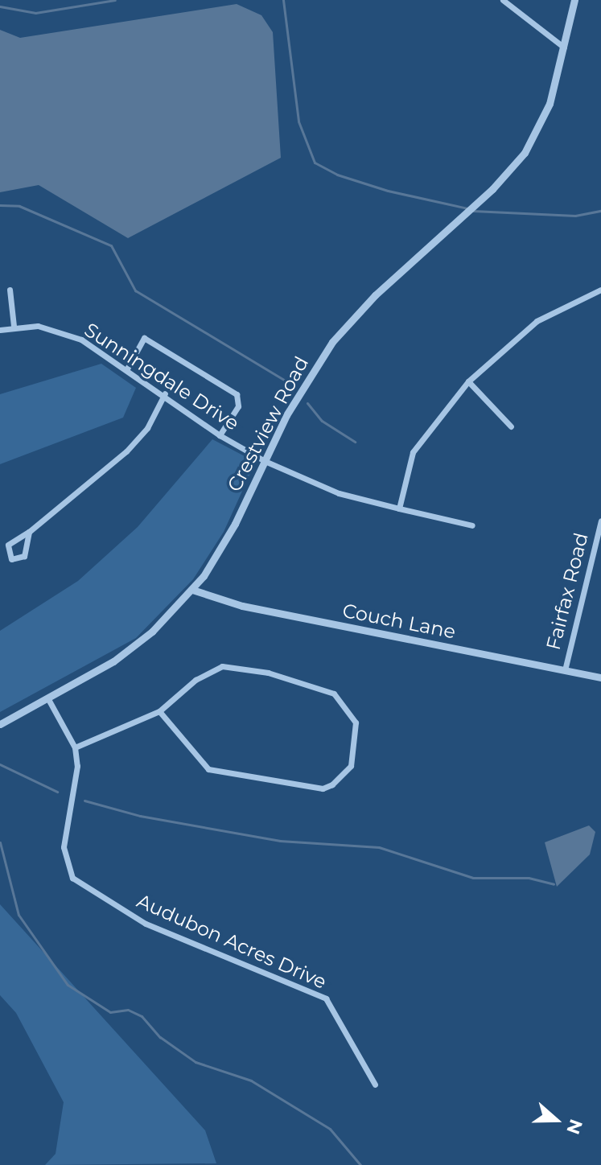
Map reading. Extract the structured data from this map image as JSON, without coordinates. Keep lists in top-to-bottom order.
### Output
{
  "streets": {
    "street": [
      "Sunningdale Drive",
      "Crestview Road",
      "Fairfax Road",
      "Couch Lane",
      "Audubon Acres Drive"
    ]
  },
  "crossings": [
    ["Sunningdale Drive", "Crestview Road"],
    ["Crestview Road", "Couch Lane"],
    ["Crestview Road", "Audubon Acres Drive"],
    ["Fairfax Road", "Couch Lane"]
  ],
  "north": "right"
}
